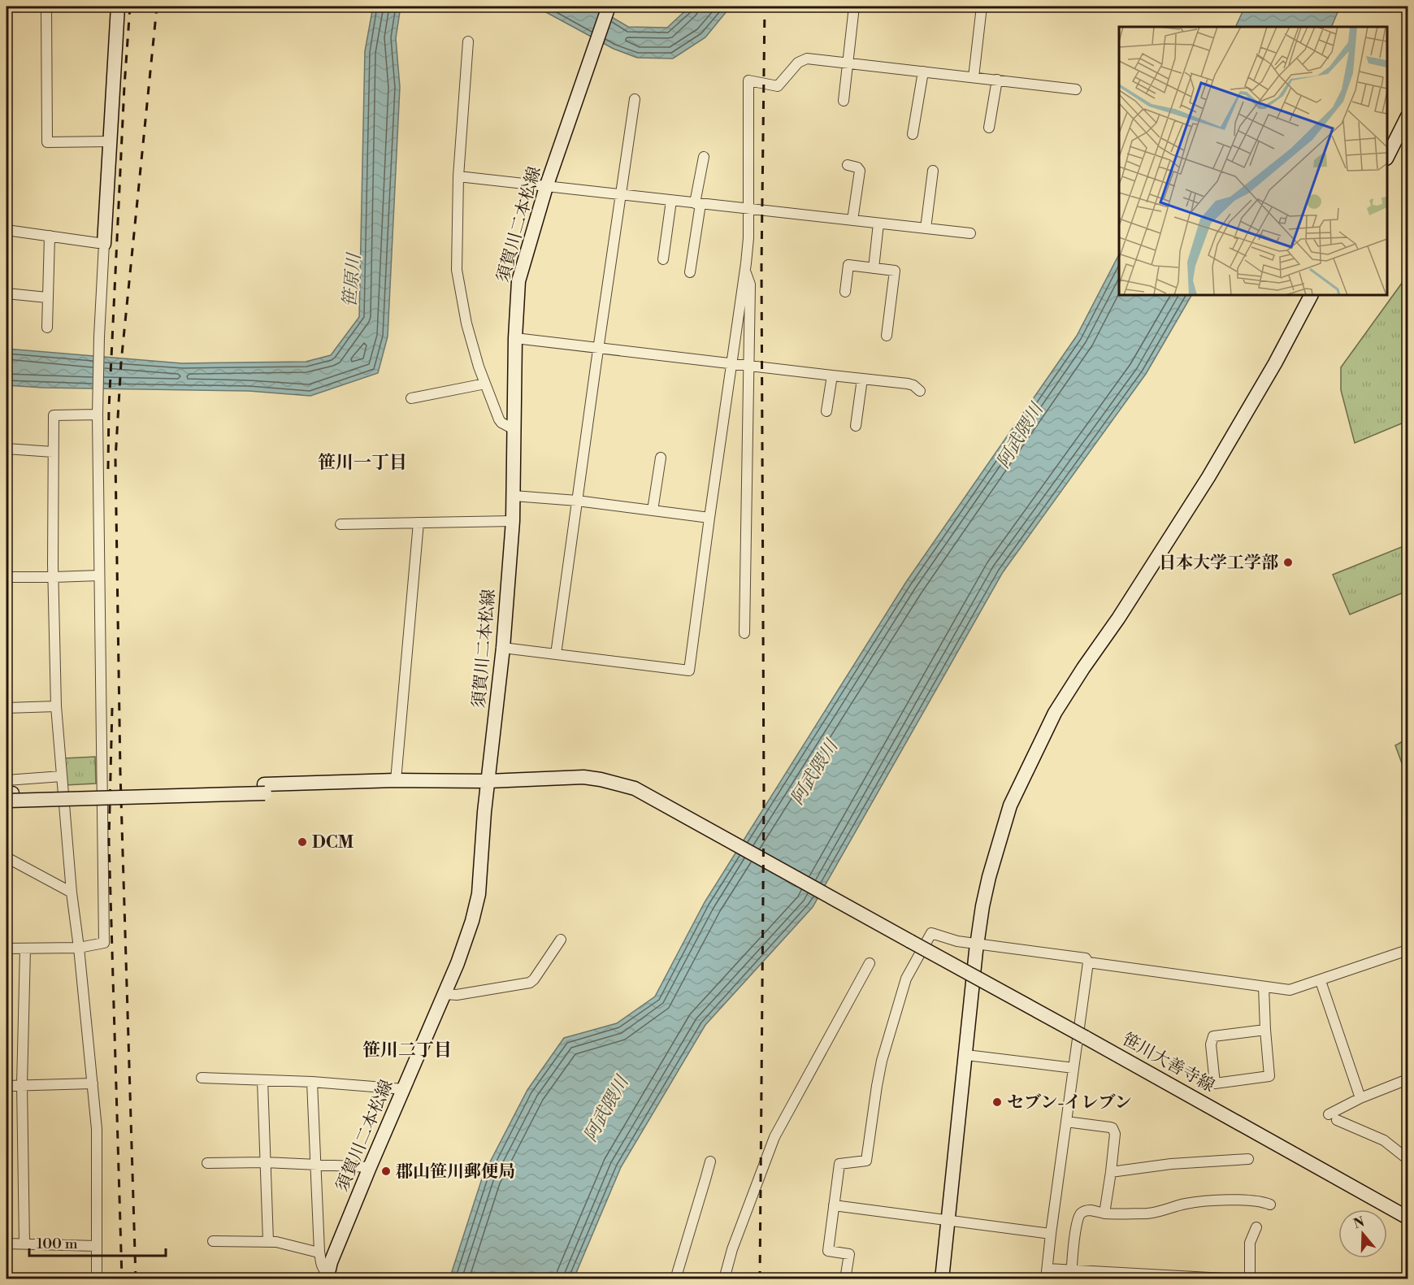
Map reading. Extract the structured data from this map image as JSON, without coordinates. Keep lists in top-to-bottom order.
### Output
{
  "streets": {
    "street": ["須賀川二本松線", "笹川大善寺線"]
  },
  "crossings": [
    ["須賀川二本松線", "笹川大善寺線"]
  ],
  "districts": ["笹川一丁目", "笹川二丁目"],
  "water": ["笹原川", "阿武隈川"],
  "places": [
    "日本大学工学部",
    "DCM",
    "セブン-イレブン",
    "郡山笹川郵便局"
  ],
  "scale_bar": "100 m",
  "north": "top"
}
